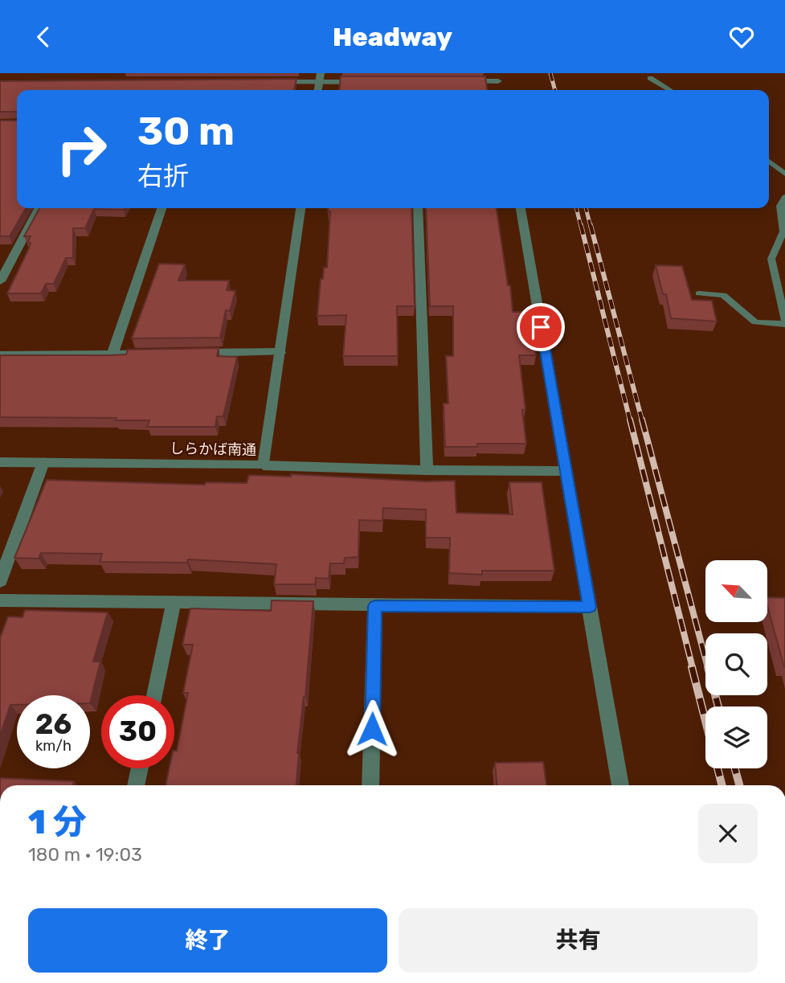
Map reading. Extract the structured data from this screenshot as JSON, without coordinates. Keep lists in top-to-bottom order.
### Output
{
  "streets": {
    "street": ["しらかば南通"]
  },
  "north": "top left",
  "page": {
    "header": "Headway",
    "turn": ["30 m", "右折"],
    "speed": "26 km/h",
    "limit": "30",
    "heading": ["1 分", "180 m · 19:03"],
    "buttons": ["終了", "共有"]
  }
}
